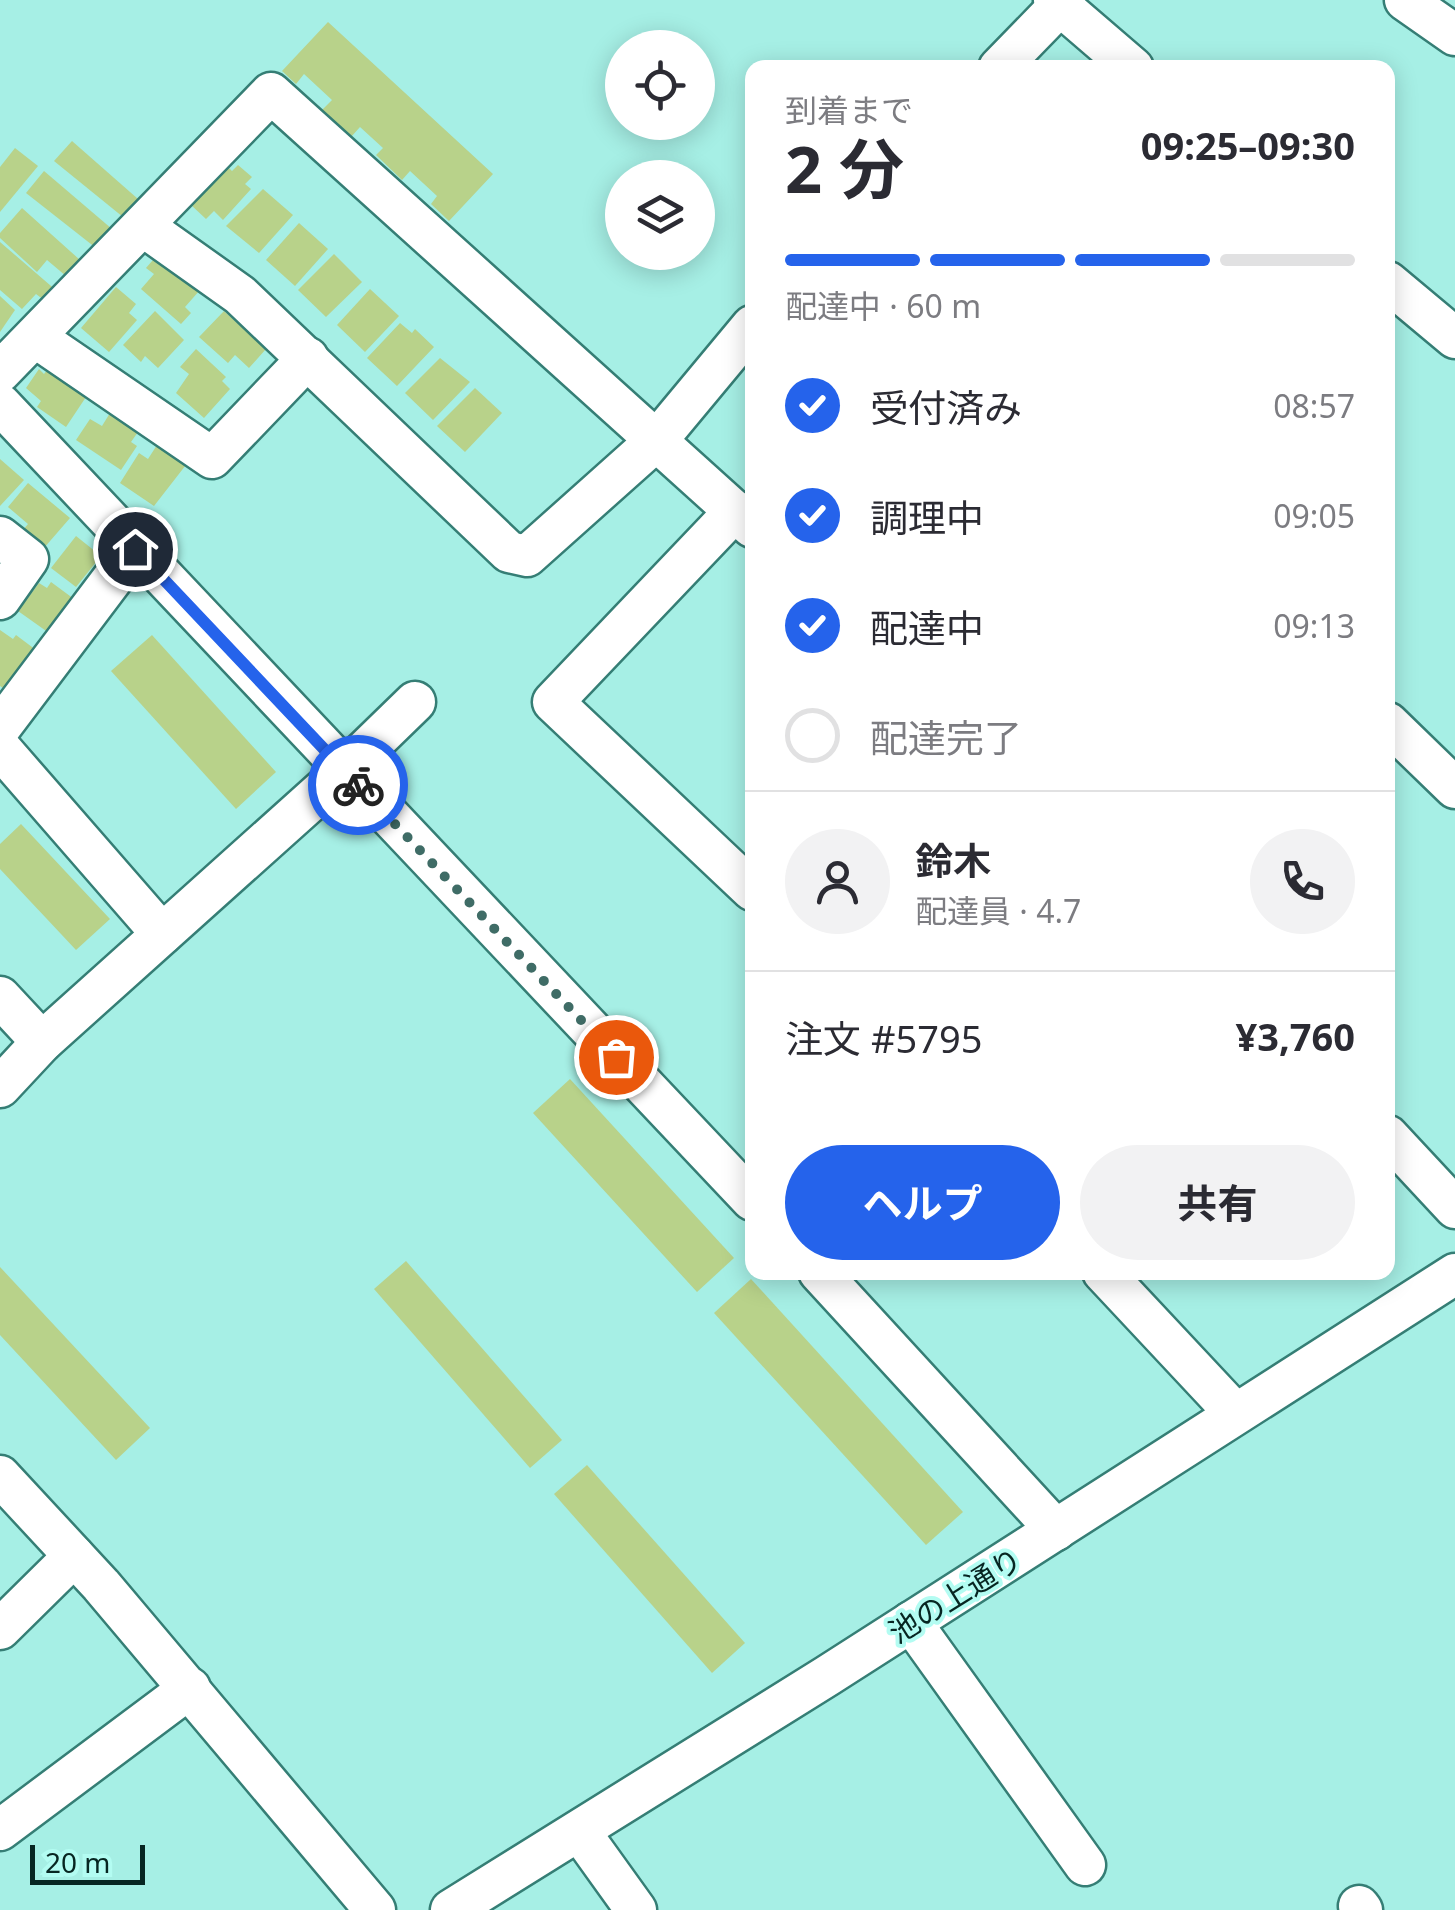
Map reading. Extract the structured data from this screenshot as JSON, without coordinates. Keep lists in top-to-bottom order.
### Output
{
  "streets": {
    "street": ["池の上通り"]
  },
  "scale_bar": "20 m",
  "page": {
    "heading": ["2 分", "到着まで", "09:25–09:30"],
    "panel": [
      "鈴木",
      "配達員 · 4.7",
      "注文 #5795",
      "¥3,760"
    ],
    "bar": "配達中 · 60 m",
    "list": [
      ["受付済み", "08:57"],
      ["調理中", "09:05"],
      ["配達中", "09:13"],
      "配達完了"
    ],
    "buttons": ["ヘルプ", "共有"],
    "scale": "20 m"
  }
}
